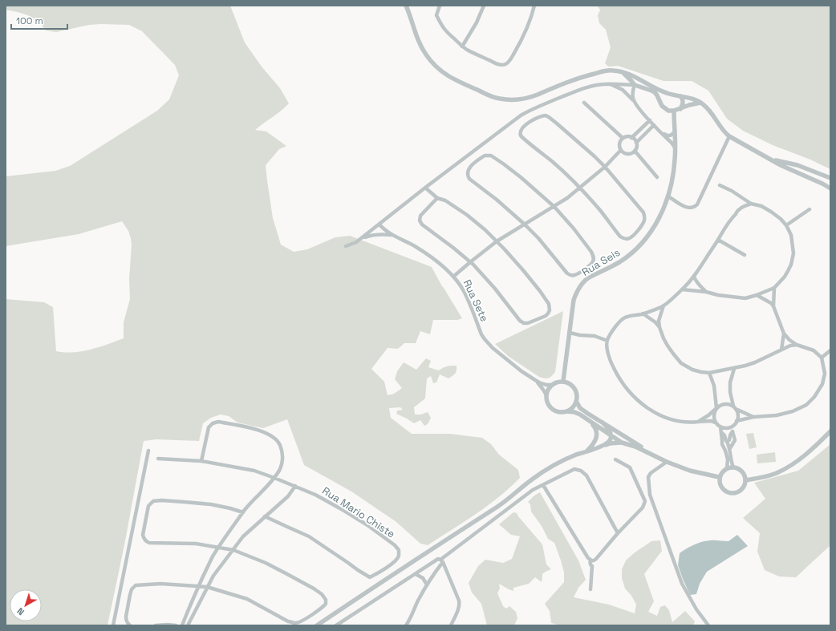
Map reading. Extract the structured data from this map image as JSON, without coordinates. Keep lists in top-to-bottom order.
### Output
{
  "streets": {
    "street": ["Rua Seis", "Rua Sete", "Rua Mario Chiste"]
  },
  "crossings": [
    ["Rua Seis", "Rua Sete"]
  ],
  "scale_bar": "100 m",
  "north": "bottom left"
}
